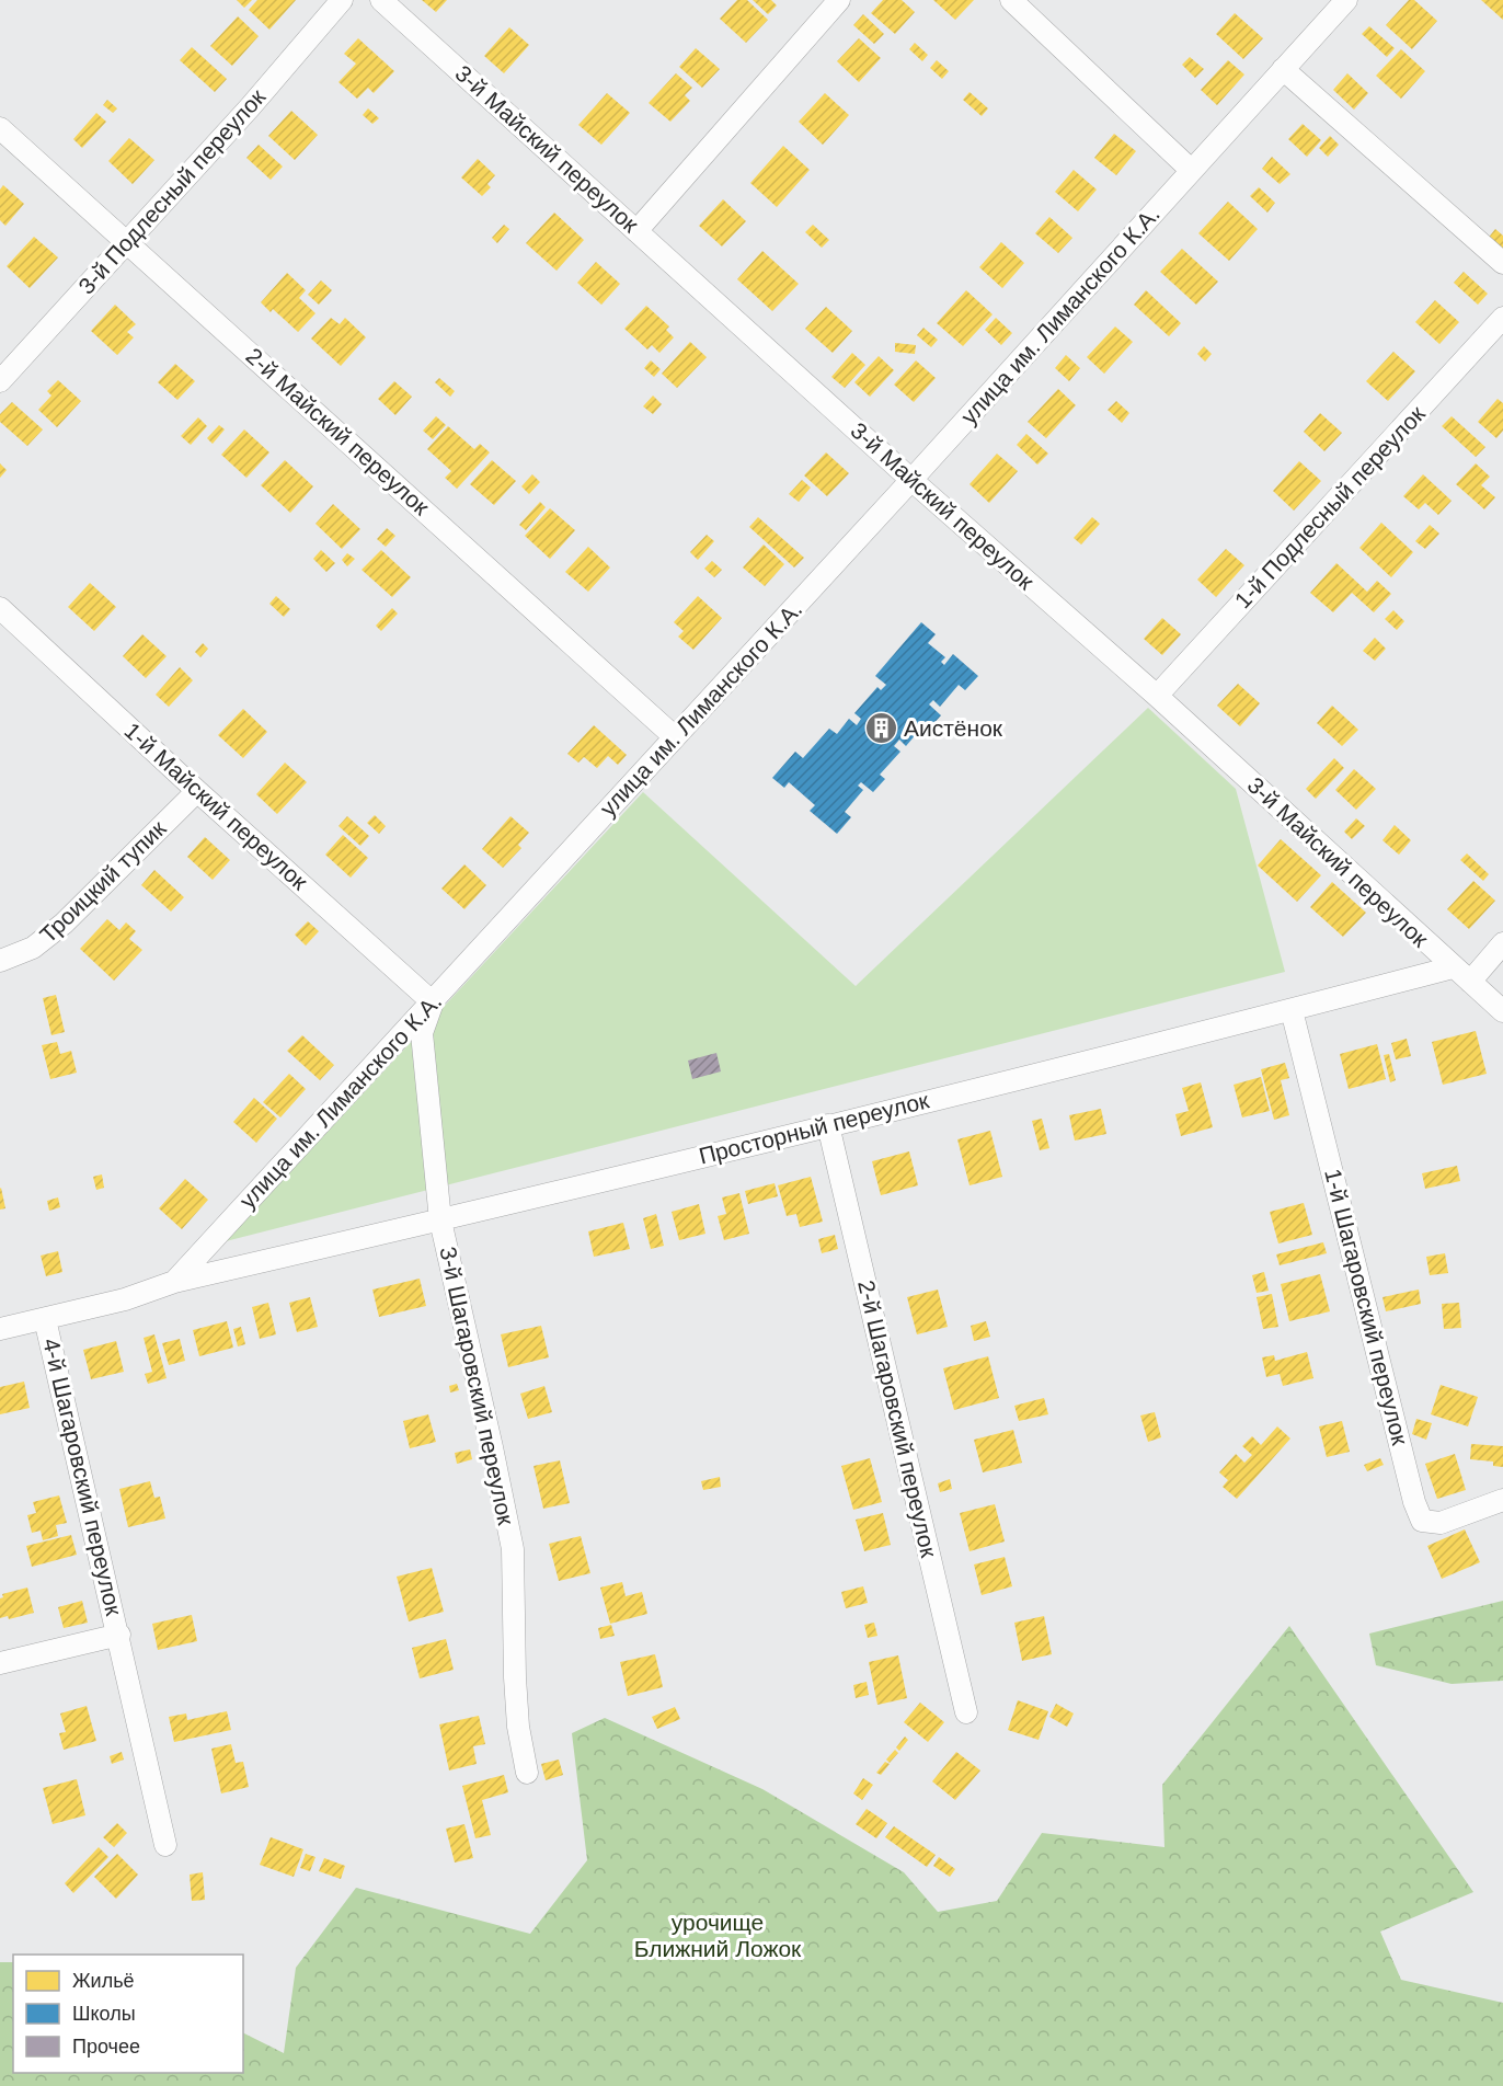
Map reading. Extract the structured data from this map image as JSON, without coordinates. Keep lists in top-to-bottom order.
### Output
{
  "streets": {
    "street": [
      "3-й Майский переулок",
      "3-й Подлесный переулок",
      "улица им. Лиманского К.А.",
      "2-й Майский переулок",
      "1-й Подлесный переулок",
      "1-й Майский переулок",
      "Троицкий тупик",
      "Просторный переулок",
      "1-й Шагаровский переулок",
      "3-й Шагаровский переулок",
      "2-й Шагаровский переулок",
      "4-й Шагаровский переулок"
    ]
  },
  "crossings": [
    ["3-й Майский переулок", "улица им. Лиманского К.А."],
    ["3-й Майский переулок", "1-й Подлесный переулок"],
    ["3-й Майский переулок", "Просторный переулок"],
    ["3-й Подлесный переулок", "2-й Майский переулок"],
    ["улица им. Лиманского К.А.", "2-й Майский переулок"],
    ["улица им. Лиманского К.А.", "1-й Майский переулок"],
    ["улица им. Лиманского К.А.", "Просторный переулок"],
    ["улица им. Лиманского К.А.", "3-й Шагаровский переулок"],
    ["улица им. Лиманского К.А.", "4-й Шагаровский переулок"],
    ["1-й Майский переулок", "Троицкий тупик"],
    ["1-й Майский переулок", "3-й Шагаровский переулок"],
    ["Просторный переулок", "1-й Шагаровский переулок"],
    ["Просторный переулок", "3-й Шагаровский переулок"],
    ["Просторный переулок", "2-й Шагаровский переулок"]
  ],
  "parks": ["урочище Ближний Ложок"],
  "places": {
    "building": ["Аистёнок"]
  },
  "legend": ["Жильё", "Школы", "Прочее"]
}
